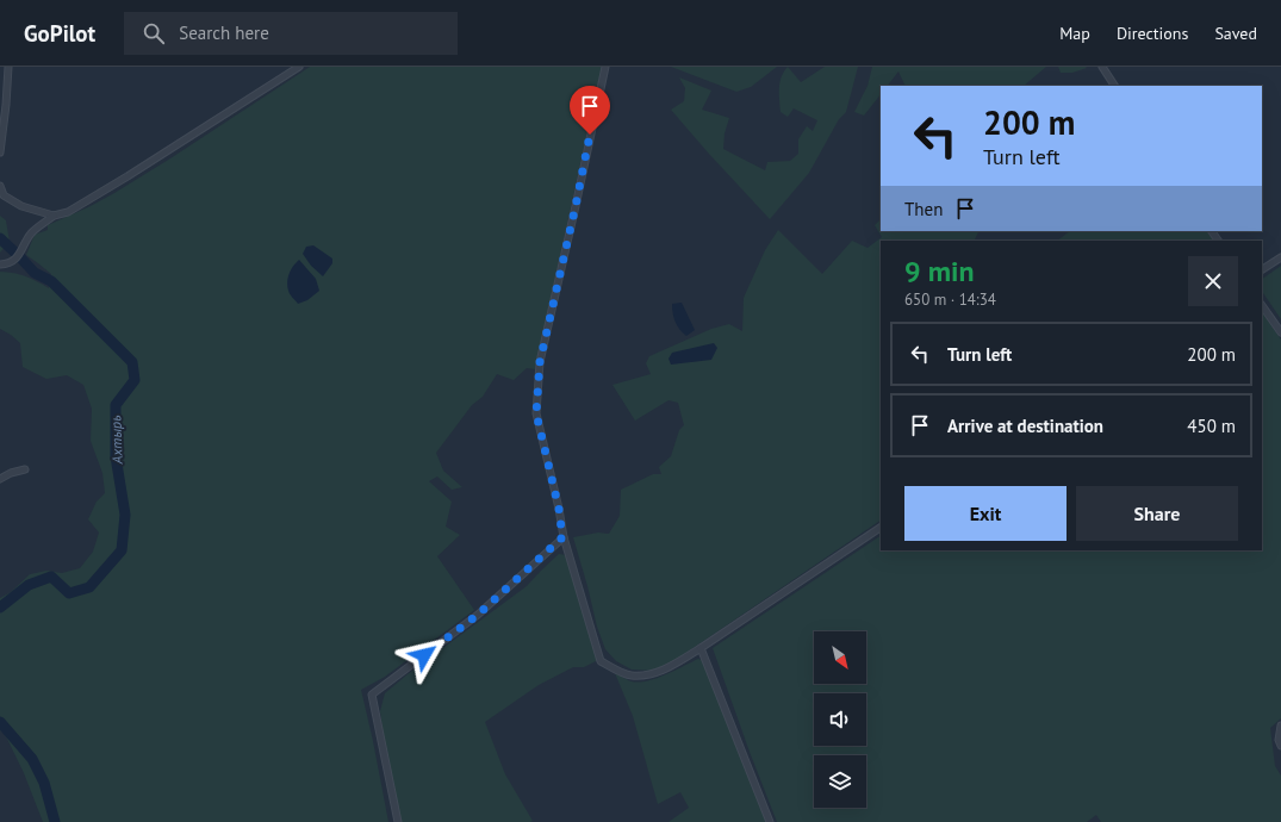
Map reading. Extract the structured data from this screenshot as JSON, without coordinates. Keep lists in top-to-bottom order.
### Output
{
  "water": ["Ахтырь"],
  "north": "bottom right",
  "page": {
    "header": "GoPilot",
    "search": "Search here",
    "nav": ["Map", "Directions", "Saved"],
    "turn": ["200 m", "Turn left"],
    "then": "Then",
    "heading": ["9 min", "650 m · 14:34"],
    "list": [
      {
        "name": "Turn left",
        "value": "200 m"
      },
      {
        "name": "Arrive at destination",
        "value": "450 m"
      }
    ],
    "buttons": ["Exit", "Share"]
  }
}
